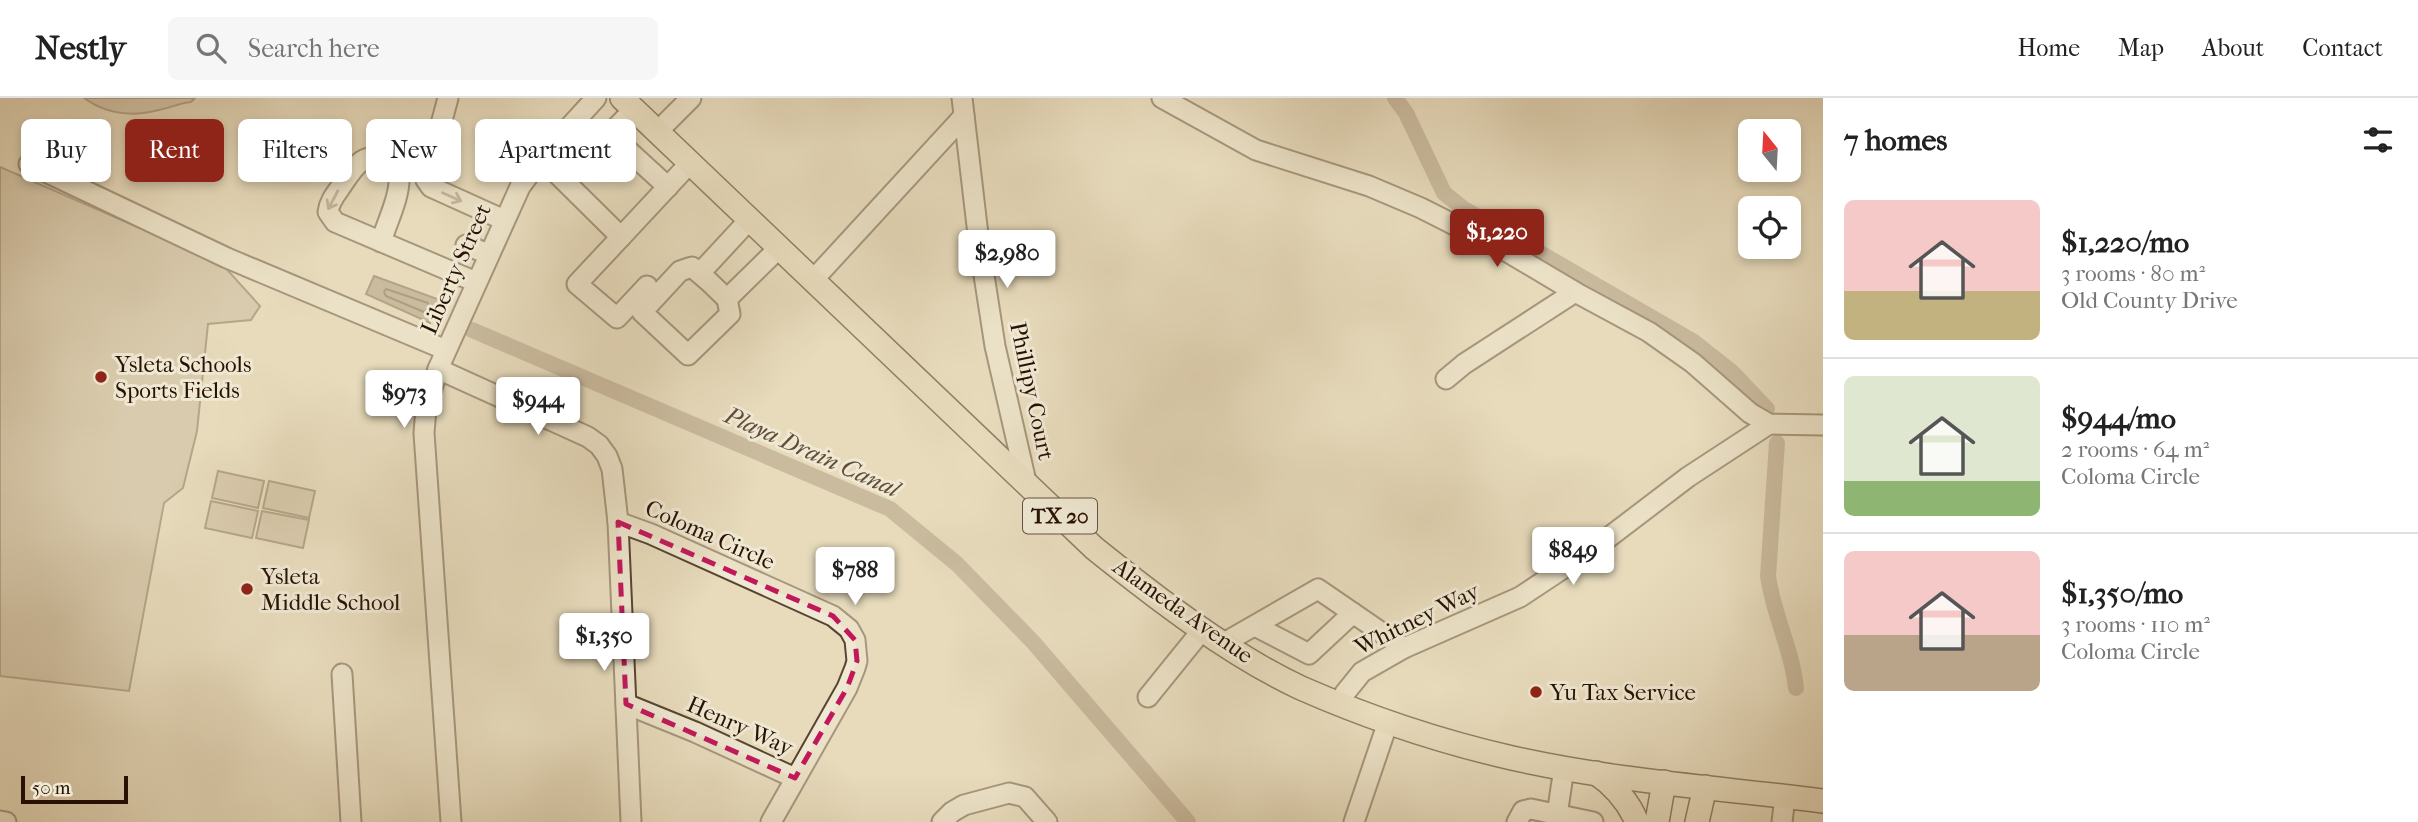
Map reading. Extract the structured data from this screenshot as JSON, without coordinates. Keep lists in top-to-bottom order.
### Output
{
  "streets": {
    "main road": ["TX 20", "Alameda Avenue"],
    "street": [
      "Liberty Street",
      "Phillipy Court",
      "Coloma Circle",
      "Whitney Way",
      "Henry Way"
    ]
  },
  "crossings": [
    ["Liberty Street", "Coloma Circle"],
    ["Phillipy Court", "Alameda Avenue"],
    ["Coloma Circle", "Henry Way"],
    ["Alameda Avenue", "Whitney Way"]
  ],
  "water": ["Playa Drain Canal"],
  "places": ["Ysleta Schools Sports Fields", "Ysleta Middle School", "Yu Tax Service"],
  "scale_bar": "50 m",
  "north": "top",
  "page": {
    "header": "Nestly",
    "search": "Search here",
    "nav": [
      "Home",
      "Map",
      "About",
      "Contact"
    ],
    "heading": "7 homes",
    "chip": [
      "Buy",
      "Rent",
      "Filters",
      "New",
      "Apartment"
    ],
    "list": [
      {
        "name": "$1,220/mo",
        "note": "3 rooms · 80 m² · Old County Drive"
      },
      {
        "name": "$944/mo",
        "note": "2 rooms · 64 m² · Coloma Circle"
      },
      {
        "name": "$1,350/mo",
        "note": "3 rooms · 110 m² · Coloma Circle"
      }
    ],
    "price": [
      "$1,220",
      "$2,980",
      "$973",
      "$944",
      "$849",
      "$788",
      "$1,350"
    ],
    "scale": "50 m"
  }
}
